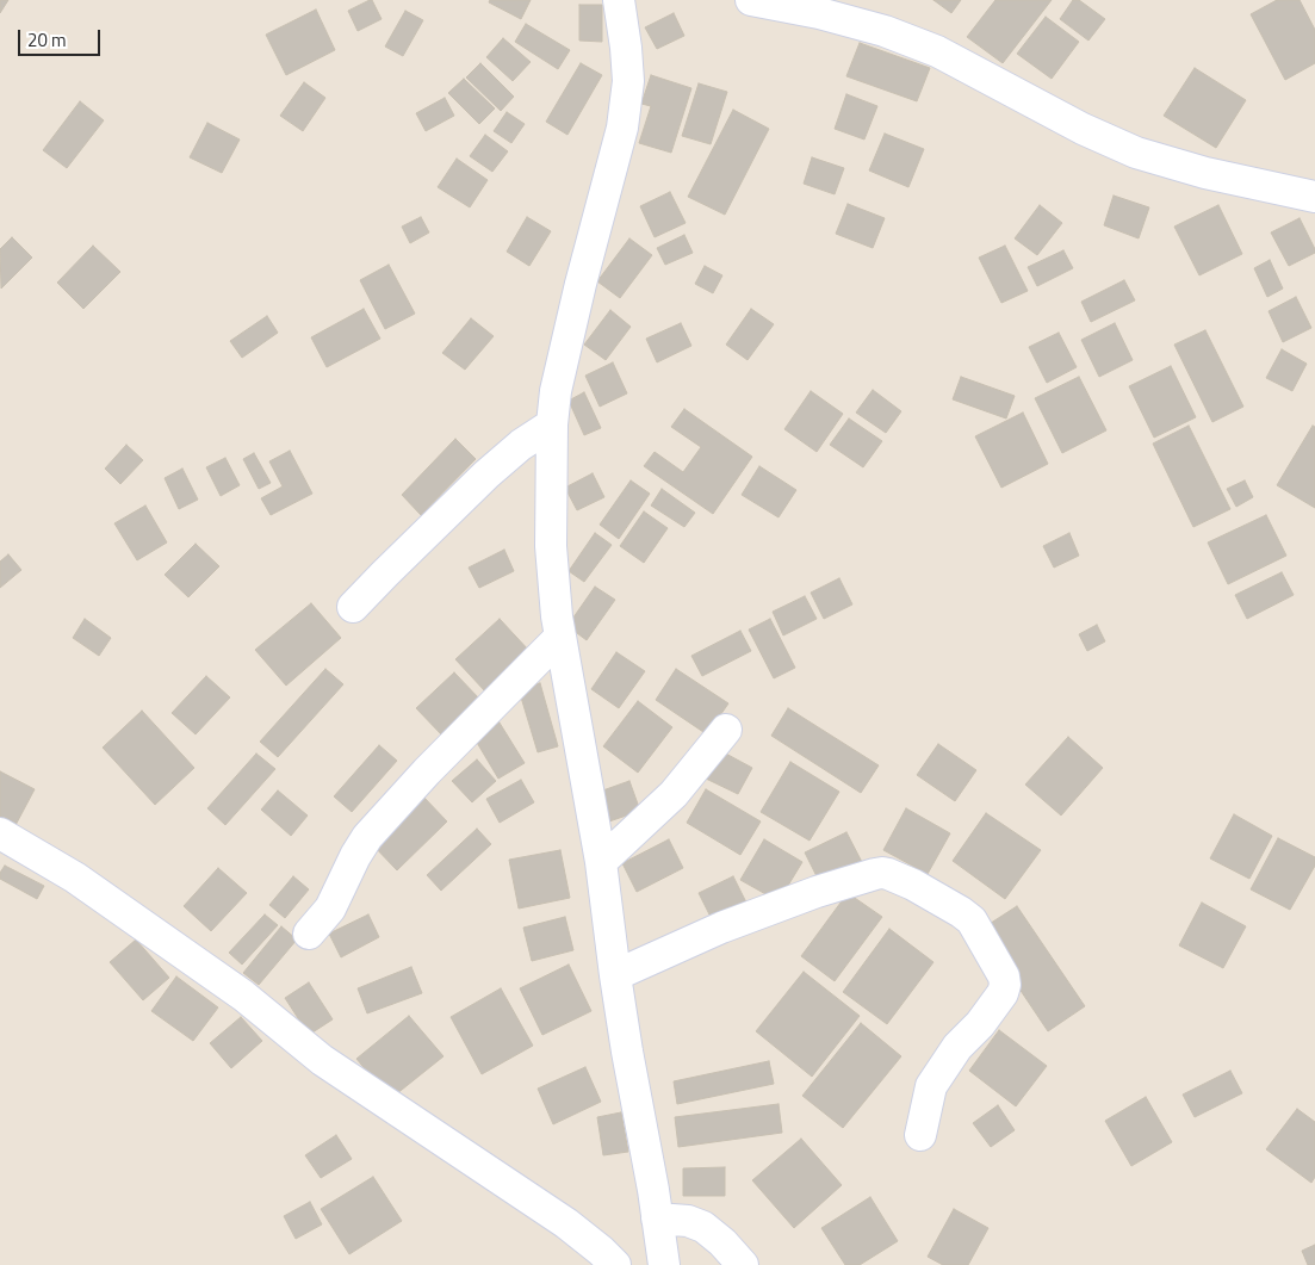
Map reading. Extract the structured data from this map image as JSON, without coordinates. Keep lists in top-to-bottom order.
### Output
{
  "scale_bar": "20 m"
}
